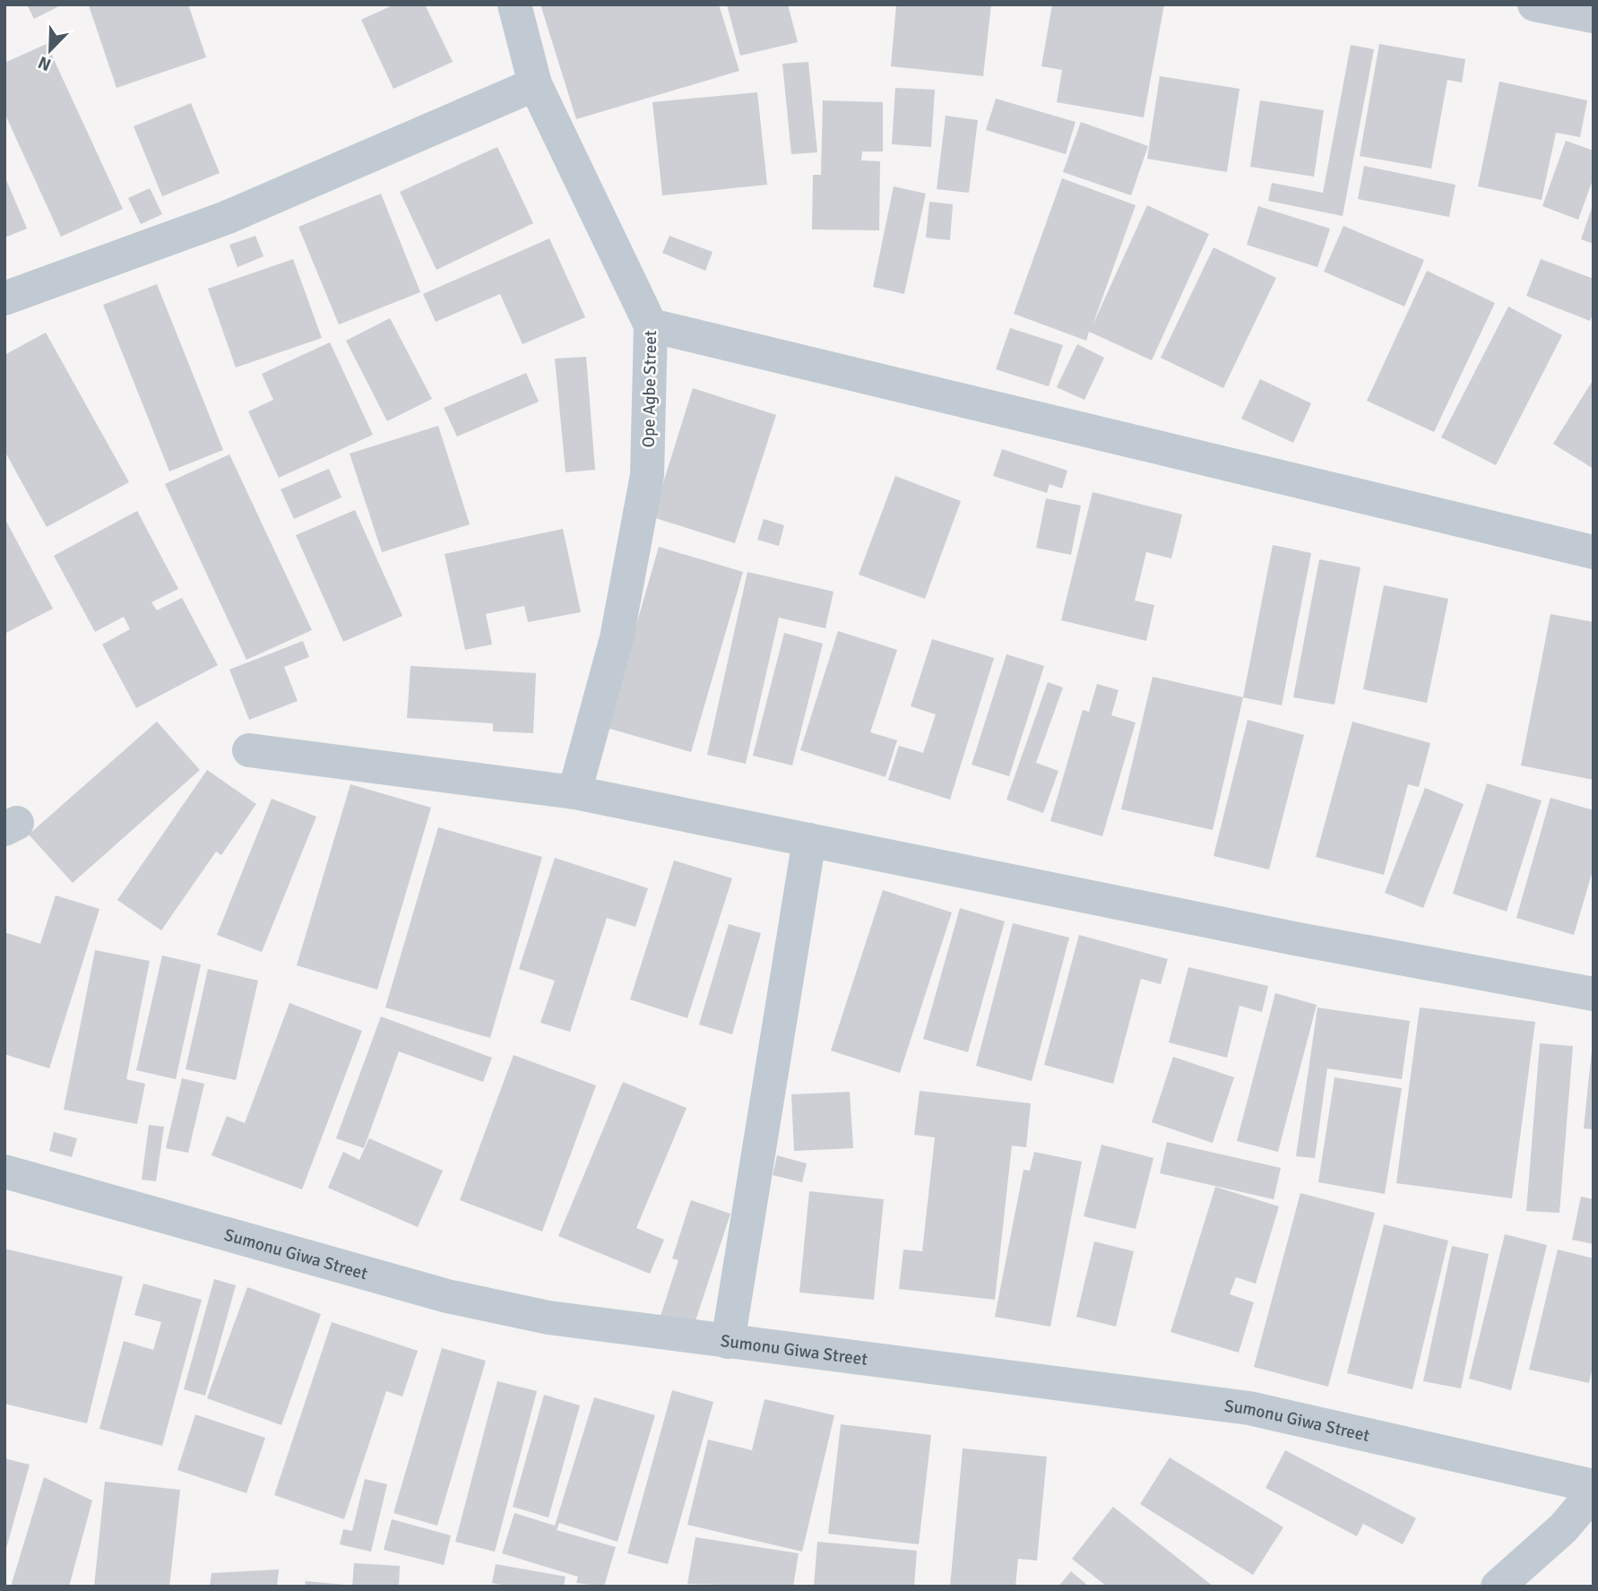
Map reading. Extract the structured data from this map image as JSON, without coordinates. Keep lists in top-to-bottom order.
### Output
{
  "streets": {
    "street": ["Ope Agbe Street", "Sumonu Giwa Street"]
  },
  "north": "bottom left"
}
